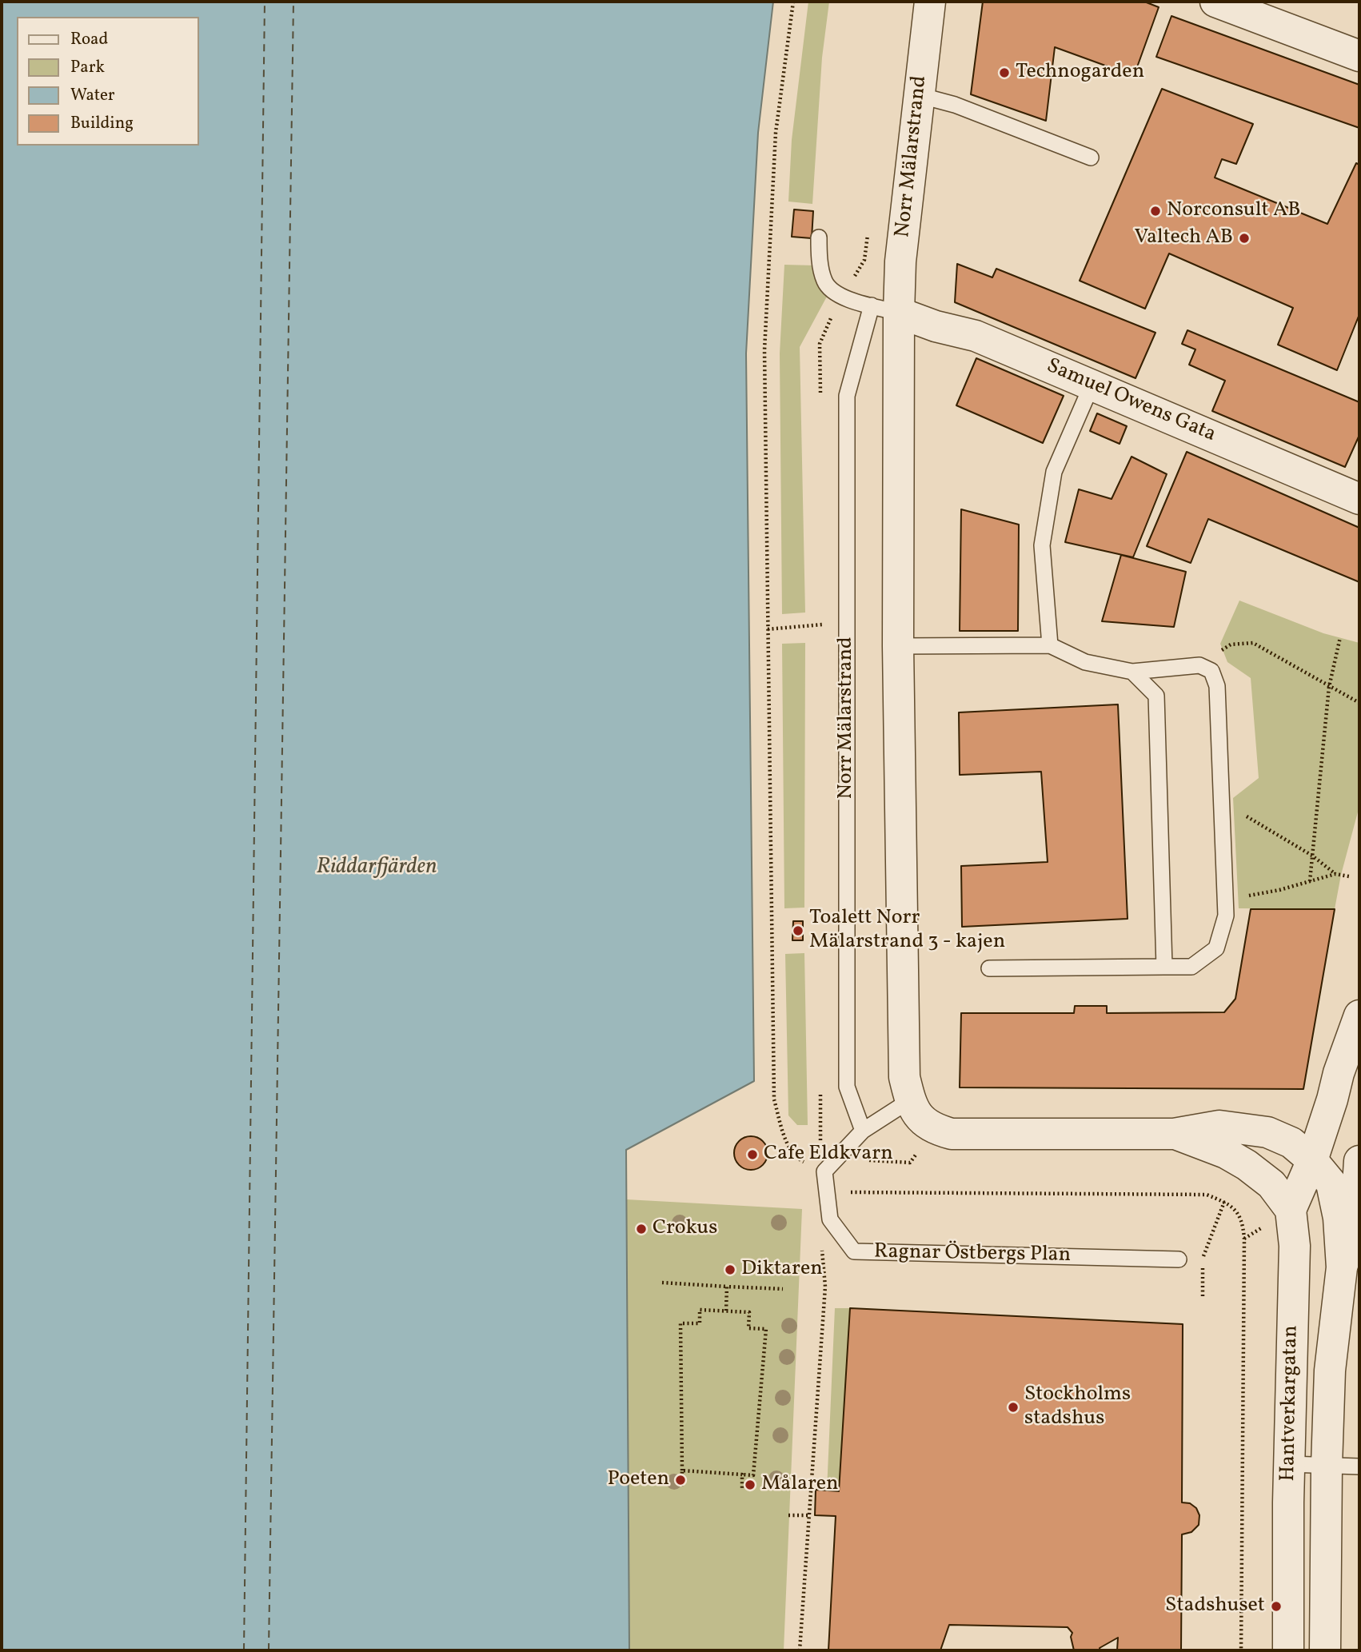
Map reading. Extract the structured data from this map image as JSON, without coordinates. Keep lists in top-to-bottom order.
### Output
{
  "streets": {
    "street": ["Norr Mälarstrand", "Samuel Owens Gata", "Hantverkargatan"],
    "lane": ["Ragnar Östbergs Plan"]
  },
  "crossings": [
    ["Norr Mälarstrand", "Samuel Owens Gata"]
  ],
  "water": ["Riddarfjärden"],
  "places": [
    "Technogarden",
    "Norconsult AB",
    "Valtech AB",
    "Toalett Norr Mälarstrand 3 - kajen",
    "Cafe Eldkvarn",
    "Crokus",
    "Diktaren",
    "Stockholms stadshus",
    "Poeten",
    "Målaren",
    "Stadshuset"
  ],
  "legend": [
    "Road",
    "Park",
    "Water",
    "Building"
  ]
}
